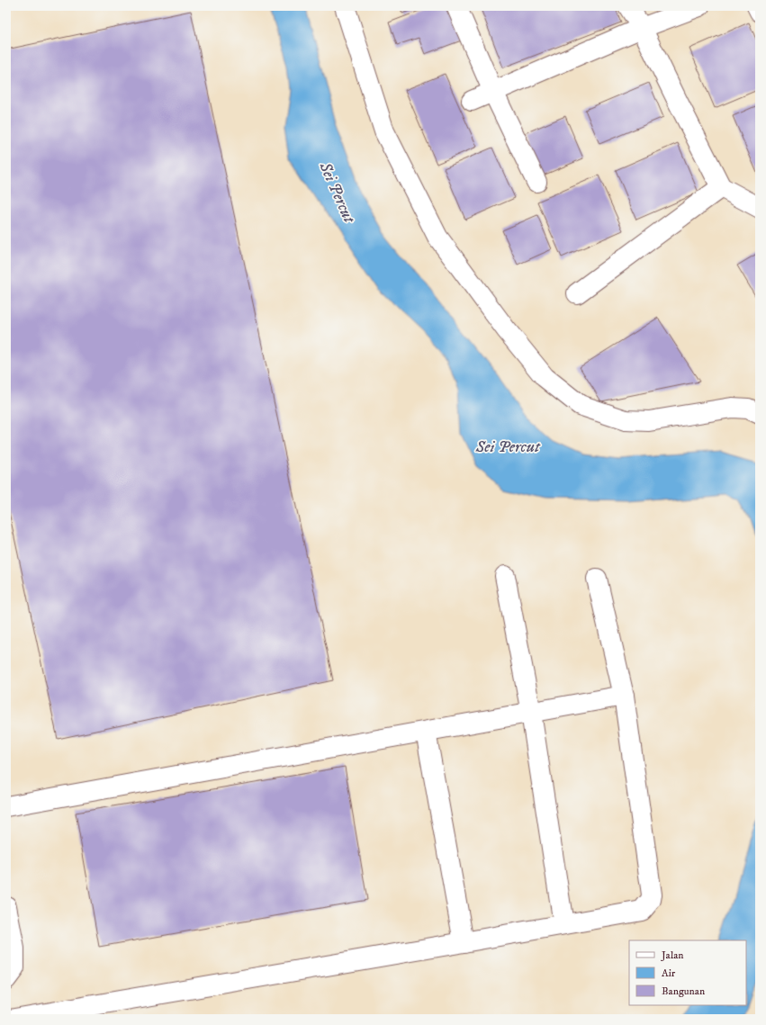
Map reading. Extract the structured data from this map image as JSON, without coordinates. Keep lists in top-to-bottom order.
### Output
{
  "water": ["Sei Percut"],
  "legend": ["Jalan", "Air", "Bangunan"]
}
